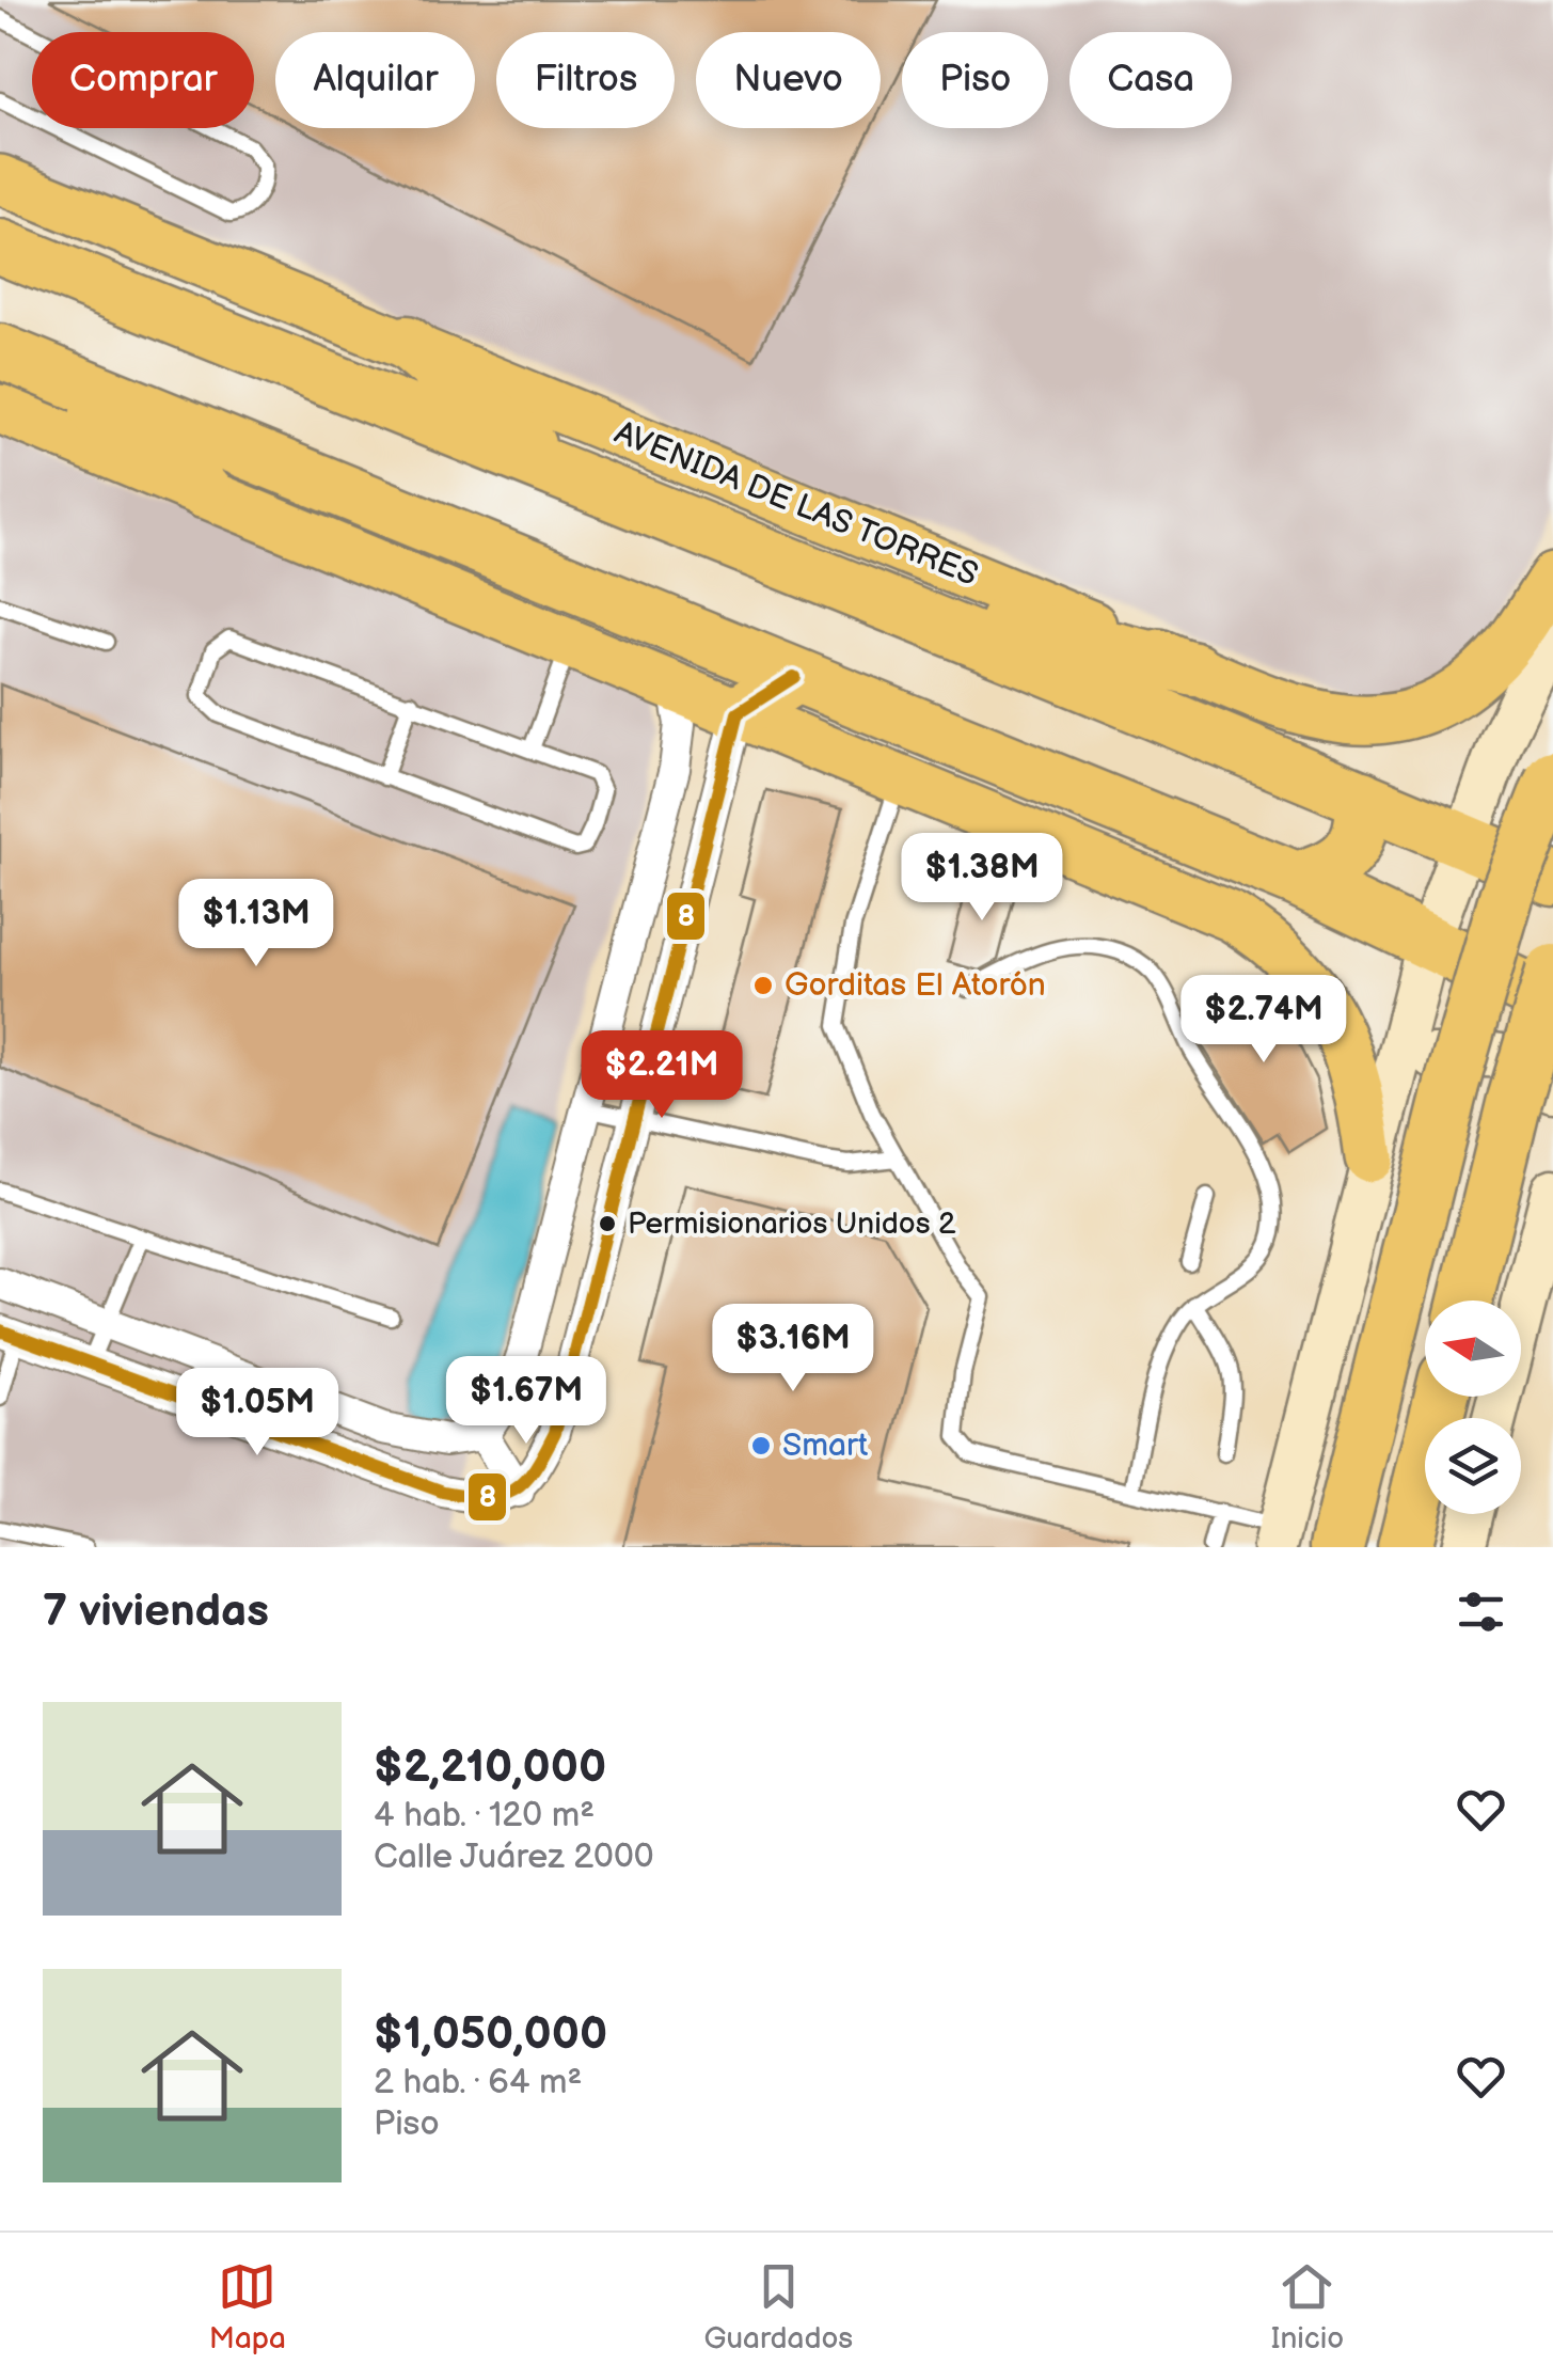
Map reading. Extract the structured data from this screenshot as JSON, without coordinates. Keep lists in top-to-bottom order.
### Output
{
  "streets": {
    "highway": ["AVENIDA DE LAS TORRES"]
  },
  "places": ["Gorditas El Atorón", "Permisionarios Unidos 2", "Smart"],
  "lines": ["transit line 8"],
  "north": "left",
  "page": {
    "chip": [
      "Comprar",
      "Alquilar",
      "Filtros",
      "Nuevo",
      "Piso",
      "Casa"
    ],
    "price": [
      "$1.38M",
      "$1.13M",
      "$2.74M",
      "$2.21M",
      "$3.16M",
      "$1.67M",
      "$1.05M"
    ],
    "heading": "7 viviendas",
    "list": [
      {
        "name": "$2,210,000",
        "note": "4 hab. · 120 m² · Calle Juárez 2000"
      },
      {
        "name": "$1,050,000",
        "note": "2 hab. · 64 m² · Piso"
      }
    ],
    "tabs": ["Mapa", "Guardados", "Inicio"]
  }
}
